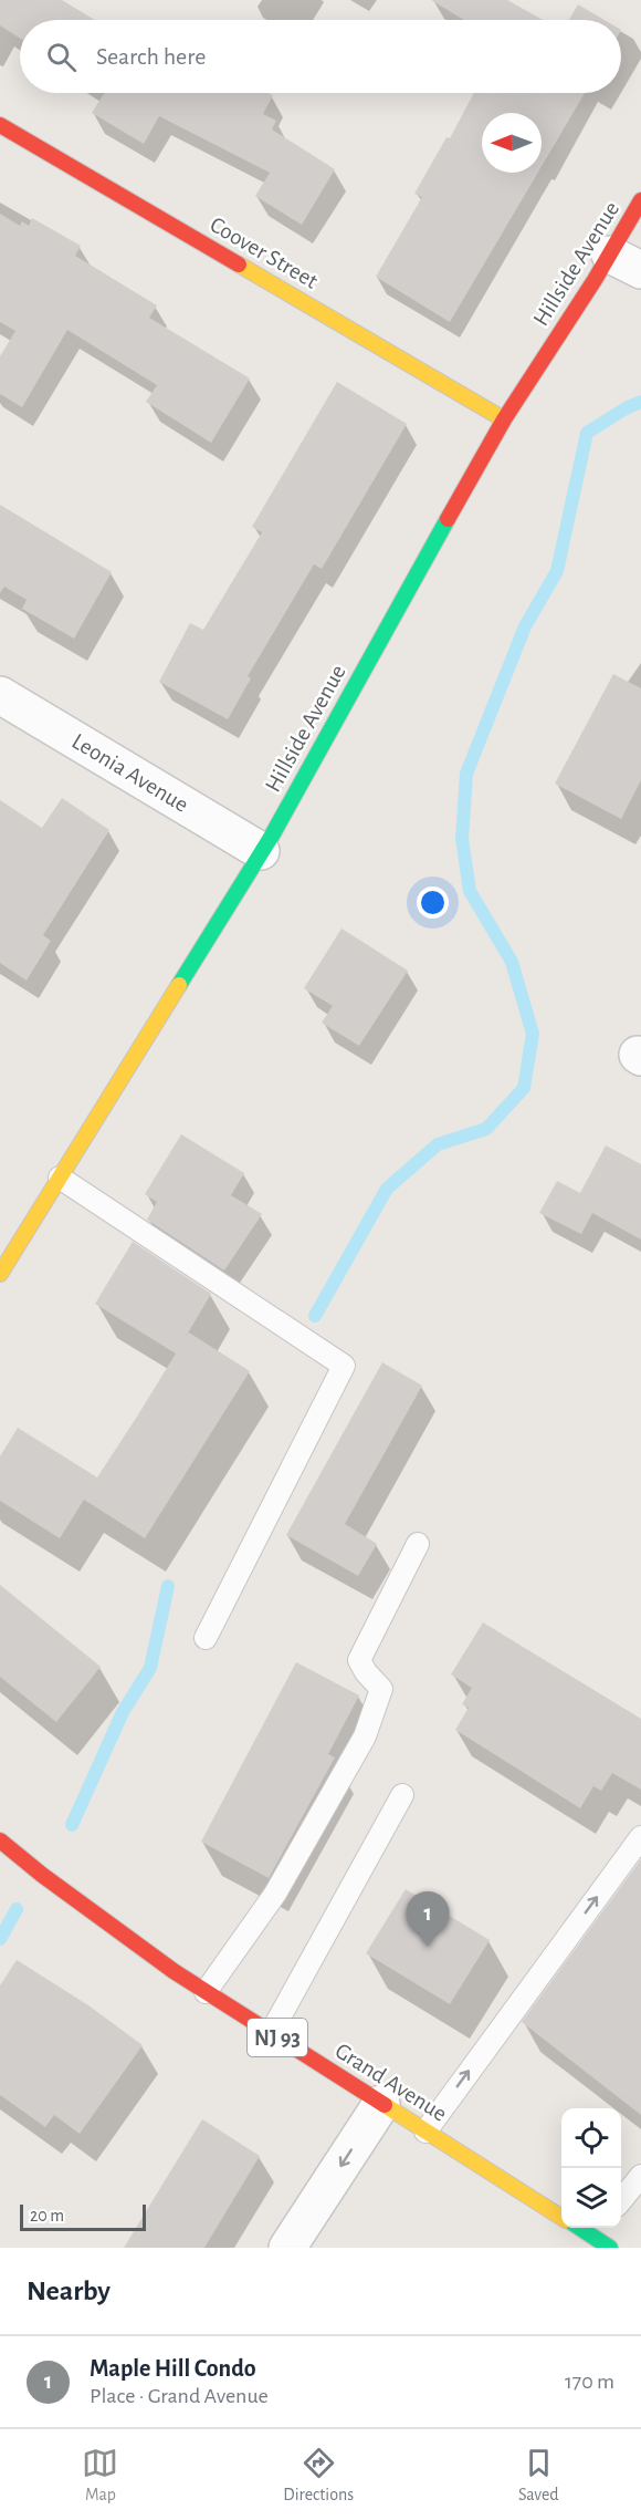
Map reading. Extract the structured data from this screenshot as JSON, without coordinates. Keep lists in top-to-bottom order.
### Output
{
  "streets": {
    "street": [
      "Coover Street",
      "Hillside Avenue",
      "Leonia Avenue",
      "NJ 93",
      "Grand Avenue"
    ]
  },
  "crossings": [
    ["Coover Street", "Hillside Avenue"],
    ["Hillside Avenue", "Leonia Avenue"]
  ],
  "scale_bar": "20 m",
  "north": "left",
  "page": {
    "search": "Search here",
    "pins": "1",
    "scale": "20 m",
    "heading": "Nearby",
    "list": [
      {
        "mark": "1",
        "name": "Maple Hill Condo",
        "note": "Place · Grand Avenue",
        "value": "170 m"
      }
    ],
    "nav": ["Map", "Directions", "Saved"]
  }
}
